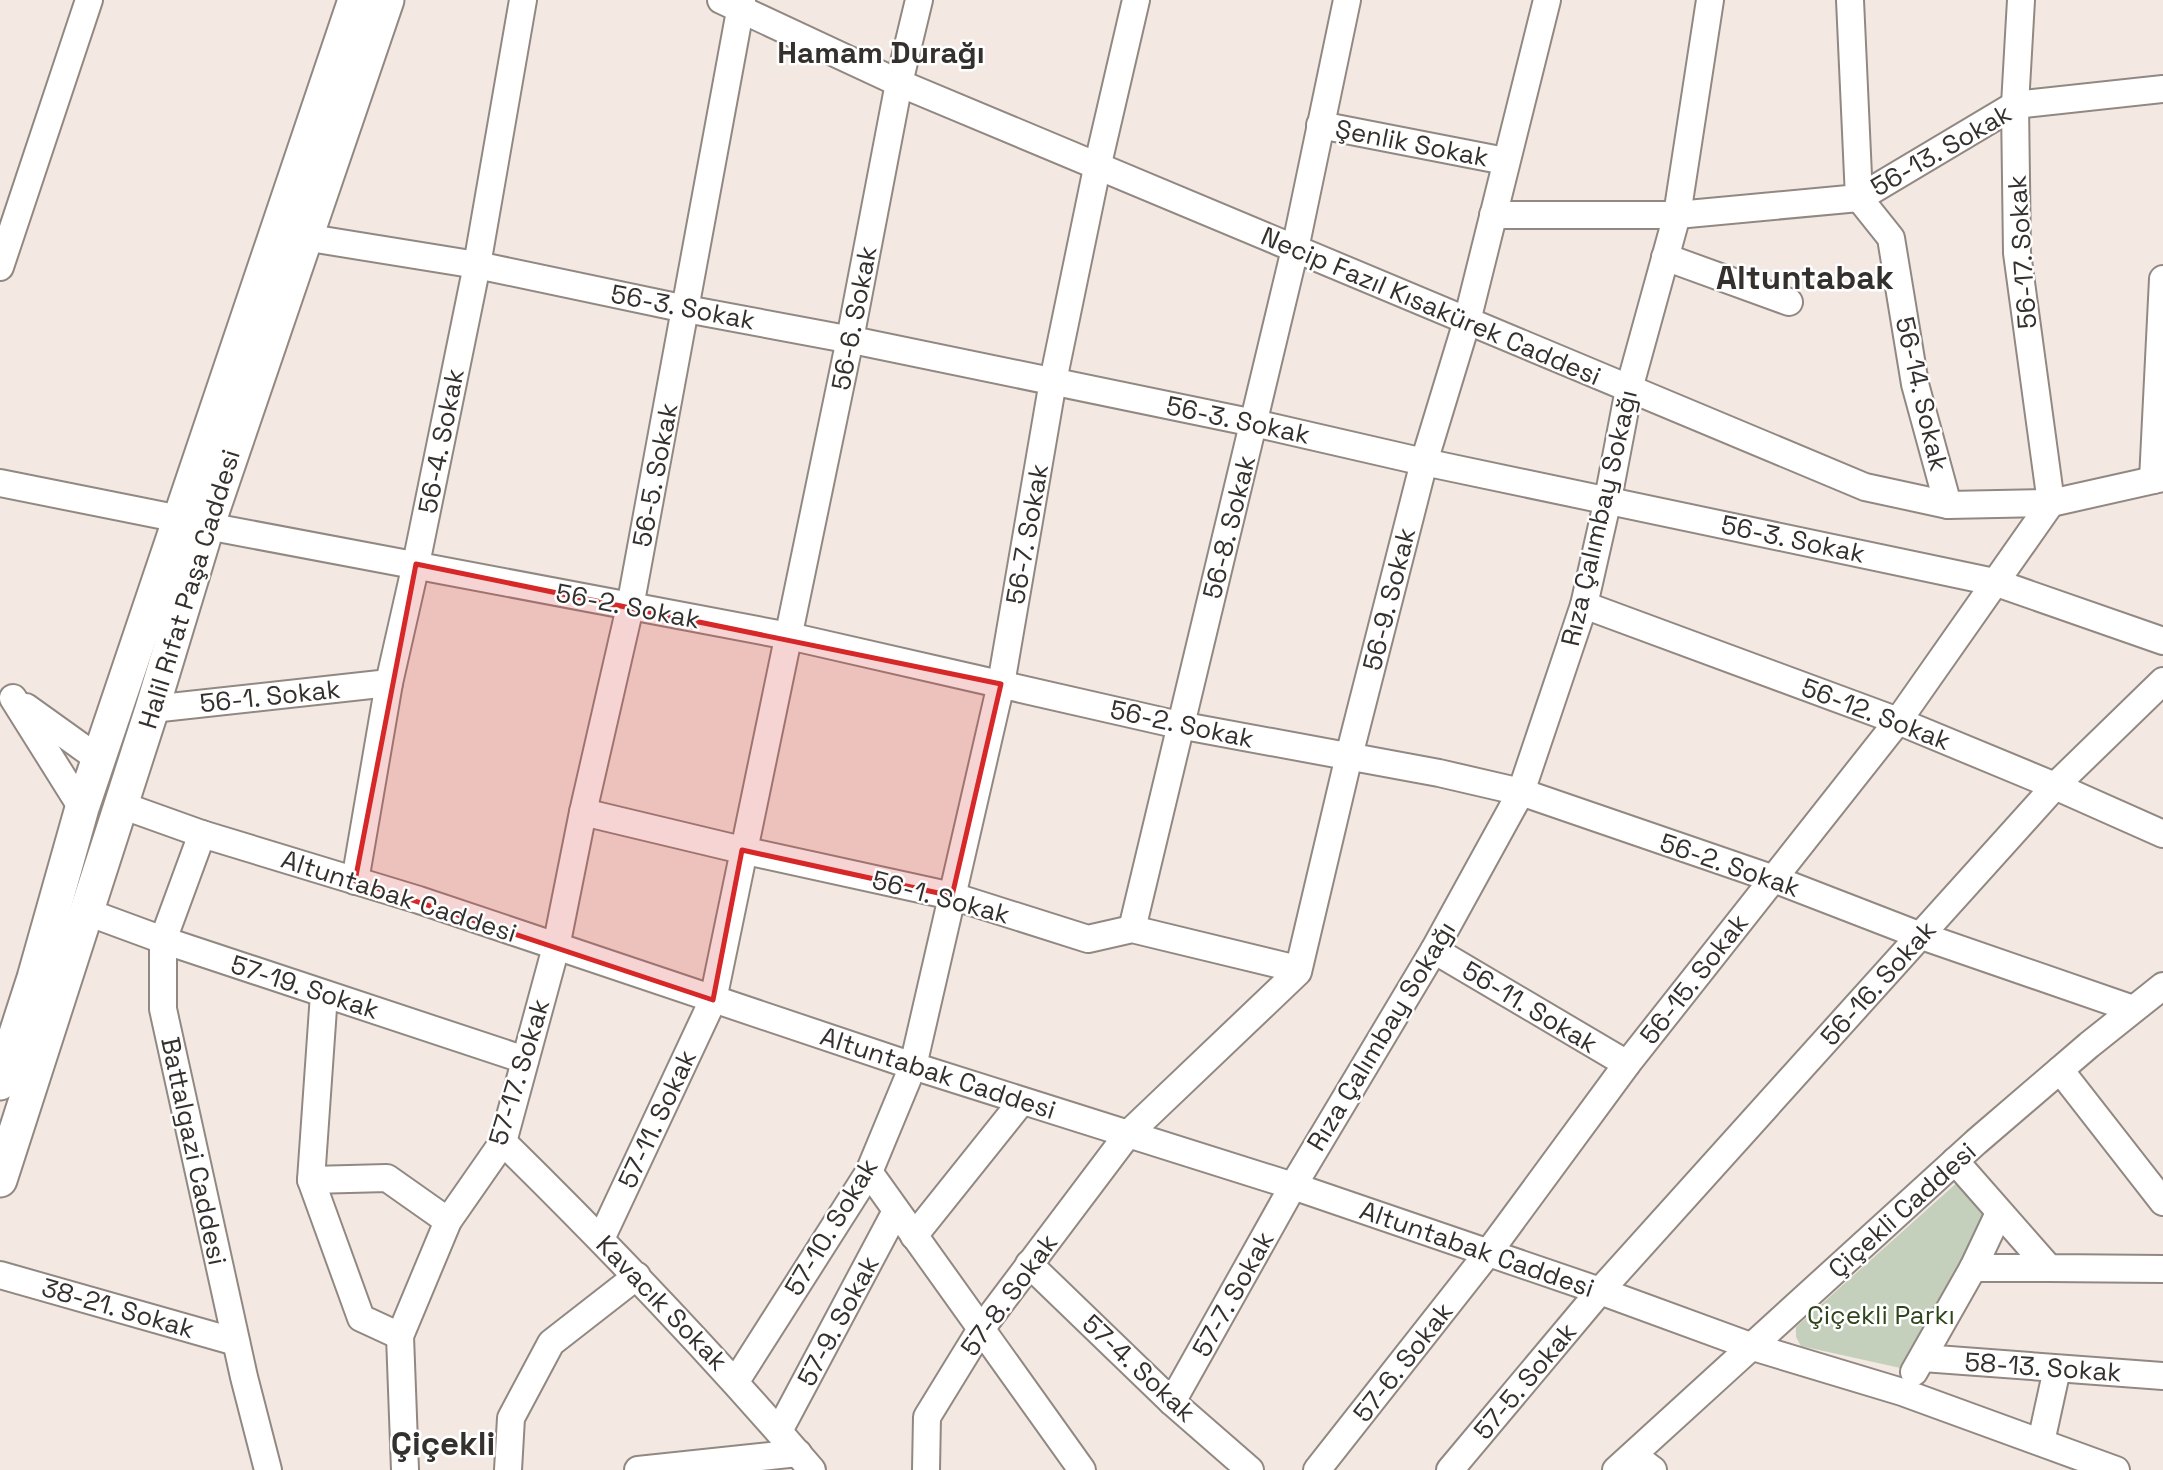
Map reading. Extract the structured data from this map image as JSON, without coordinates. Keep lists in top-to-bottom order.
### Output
{
  "streets": {
    "main road": ["Halil Rıfat Paşa Caddesi"],
    "street": [
      "Şenlik Sokak",
      "56-13. Sokak",
      "56-17. Sokak",
      "Necip Fazıl Kısakürek Caddesi",
      "56-3. Sokak",
      "56-6. Sokak",
      "56-14. Sokak",
      "56-4. Sokak",
      "56-5. Sokak",
      "Rıza Çalımbay Sokağı",
      "56-8. Sokak",
      "56-7. Sokak",
      "56-9. Sokak",
      "56-2. Sokak",
      "56-1. Sokak",
      "56-12. Sokak",
      "Altuntabak Caddesi",
      "56-15. Sokak",
      "56-16. Sokak",
      "57-19. Sokak",
      "56-11. Sokak",
      "57-17. Sokak",
      "57-11. Sokak",
      "Battalgazi Caddesi",
      "Çiçekli Caddesi",
      "57-10. Sokak",
      "57-7. Sokak",
      "57-8. Sokak",
      "Kavacık Sokak",
      "38-21. Sokak",
      "57-9. Sokak",
      "57-6. Sokak",
      "58-13. Sokak",
      "57-4. Sokak",
      "57-5. Sokak"
    ]
  },
  "crossings": [
    ["Şenlik Sokak", "56-8. Sokak"],
    ["Şenlik Sokak", "56-9. Sokak"],
    ["56-13. Sokak", "56-17. Sokak"],
    ["56-13. Sokak", "56-14. Sokak"],
    ["56-13. Sokak", "Rıza Çalımbay Sokağı"],
    ["56-13. Sokak", "56-9. Sokak"],
    ["56-17. Sokak", "Necip Fazıl Kısakürek Caddesi"],
    ["56-17. Sokak", "56-15. Sokak"],
    ["Necip Fazıl Kısakürek Caddesi", "56-6. Sokak"],
    ["Necip Fazıl Kısakürek Caddesi", "56-14. Sokak"],
    ["Necip Fazıl Kısakürek Caddesi", "56-5. Sokak"],
    ["Necip Fazıl Kısakürek Caddesi", "Rıza Çalımbay Sokağı"],
    ["Necip Fazıl Kısakürek Caddesi", "56-8. Sokak"],
    ["Necip Fazıl Kısakürek Caddesi", "56-7. Sokak"],
    ["Necip Fazıl Kısakürek Caddesi", "56-9. Sokak"],
    ["Necip Fazıl Kısakürek Caddesi", "56-15. Sokak"],
    ["56-3. Sokak", "56-6. Sokak"],
    ["56-3. Sokak", "56-4. Sokak"],
    ["56-3. Sokak", "56-5. Sokak"],
    ["56-3. Sokak", "Rıza Çalımbay Sokağı"],
    ["56-3. Sokak", "56-8. Sokak"],
    ["56-3. Sokak", "56-7. Sokak"],
    ["56-3. Sokak", "Halil Rıfat Paşa Caddesi"],
    ["56-3. Sokak", "56-9. Sokak"],
    ["56-3. Sokak", "56-15. Sokak"],
    ["56-6. Sokak", "56-2. Sokak"],
    ["56-6. Sokak", "56-1. Sokak"],
    ["56-6. Sokak", "57-11. Sokak"],
    ["56-4. Sokak", "56-2. Sokak"],
    ["56-4. Sokak", "56-1. Sokak"],
    ["56-4. Sokak", "Altuntabak Caddesi"],
    ["56-5. Sokak", "56-2. Sokak"],
    ["56-5. Sokak", "56-1. Sokak"],
    ["56-5. Sokak", "Altuntabak Caddesi"],
    ["56-5. Sokak", "57-17. Sokak"],
    ["Rıza Çalımbay Sokağı", "56-2. Sokak"],
    ["Rıza Çalımbay Sokağı", "56-12. Sokak"],
    ["Rıza Çalımbay Sokağı", "Altuntabak Caddesi"],
    ["Rıza Çalımbay Sokağı", "56-11. Sokak"],
    ["Rıza Çalımbay Sokağı", "57-7. Sokak"],
    ["56-8. Sokak", "56-2. Sokak"],
    ["56-8. Sokak", "56-1. Sokak"],
    ["56-7. Sokak", "56-2. Sokak"],
    ["56-7. Sokak", "56-1. Sokak"],
    ["56-7. Sokak", "Altuntabak Caddesi"],
    ["56-7. Sokak", "57-10. Sokak"],
    ["Halil Rıfat Paşa Caddesi", "56-2. Sokak"],
    ["Halil Rıfat Paşa Caddesi", "56-1. Sokak"],
    ["Halil Rıfat Paşa Caddesi", "Altuntabak Caddesi"],
    ["Halil Rıfat Paşa Caddesi", "57-19. Sokak"],
    ["56-9. Sokak", "56-2. Sokak"],
    ["56-9. Sokak", "56-1. Sokak"],
    ["56-9. Sokak", "Altuntabak Caddesi"],
    ["56-9. Sokak", "57-8. Sokak"],
    ["56-2. Sokak", "56-15. Sokak"],
    ["56-2. Sokak", "56-16. Sokak"],
    ["56-2. Sokak", "Çiçekli Caddesi"],
    ["56-1. Sokak", "57-11. Sokak"],
    ["56-12. Sokak", "56-15. Sokak"],
    ["56-12. Sokak", "56-16. Sokak"],
    ["Altuntabak Caddesi", "56-15. Sokak"],
    ["Altuntabak Caddesi", "56-16. Sokak"],
    ["Altuntabak Caddesi", "57-17. Sokak"],
    ["Altuntabak Caddesi", "57-11. Sokak"],
    ["Altuntabak Caddesi", "Battalgazi Caddesi"],
    ["Altuntabak Caddesi", "Çiçekli Caddesi"],
    ["Altuntabak Caddesi", "57-10. Sokak"],
    ["Altuntabak Caddesi", "57-7. Sokak"],
    ["Altuntabak Caddesi", "57-8. Sokak"],
    ["Altuntabak Caddesi", "57-6. Sokak"],
    ["Altuntabak Caddesi", "57-5. Sokak"],
    ["56-15. Sokak", "56-11. Sokak"],
    ["56-15. Sokak", "57-6. Sokak"],
    ["56-16. Sokak", "57-5. Sokak"],
    ["57-19. Sokak", "57-17. Sokak"],
    ["57-19. Sokak", "Battalgazi Caddesi"],
    ["57-17. Sokak", "Kavacık Sokak"],
    ["57-11. Sokak", "Kavacık Sokak"],
    ["Battalgazi Caddesi", "38-21. Sokak"],
    ["57-10. Sokak", "Kavacık Sokak"],
    ["57-7. Sokak", "57-4. Sokak"],
    ["57-8. Sokak", "57-4. Sokak"],
    ["Kavacık Sokak", "57-9. Sokak"]
  ],
  "districts": ["Hamam Durağı", "Altuntabak", "Çiçekli"],
  "parks": ["Çiçekli Parkı"]
}
